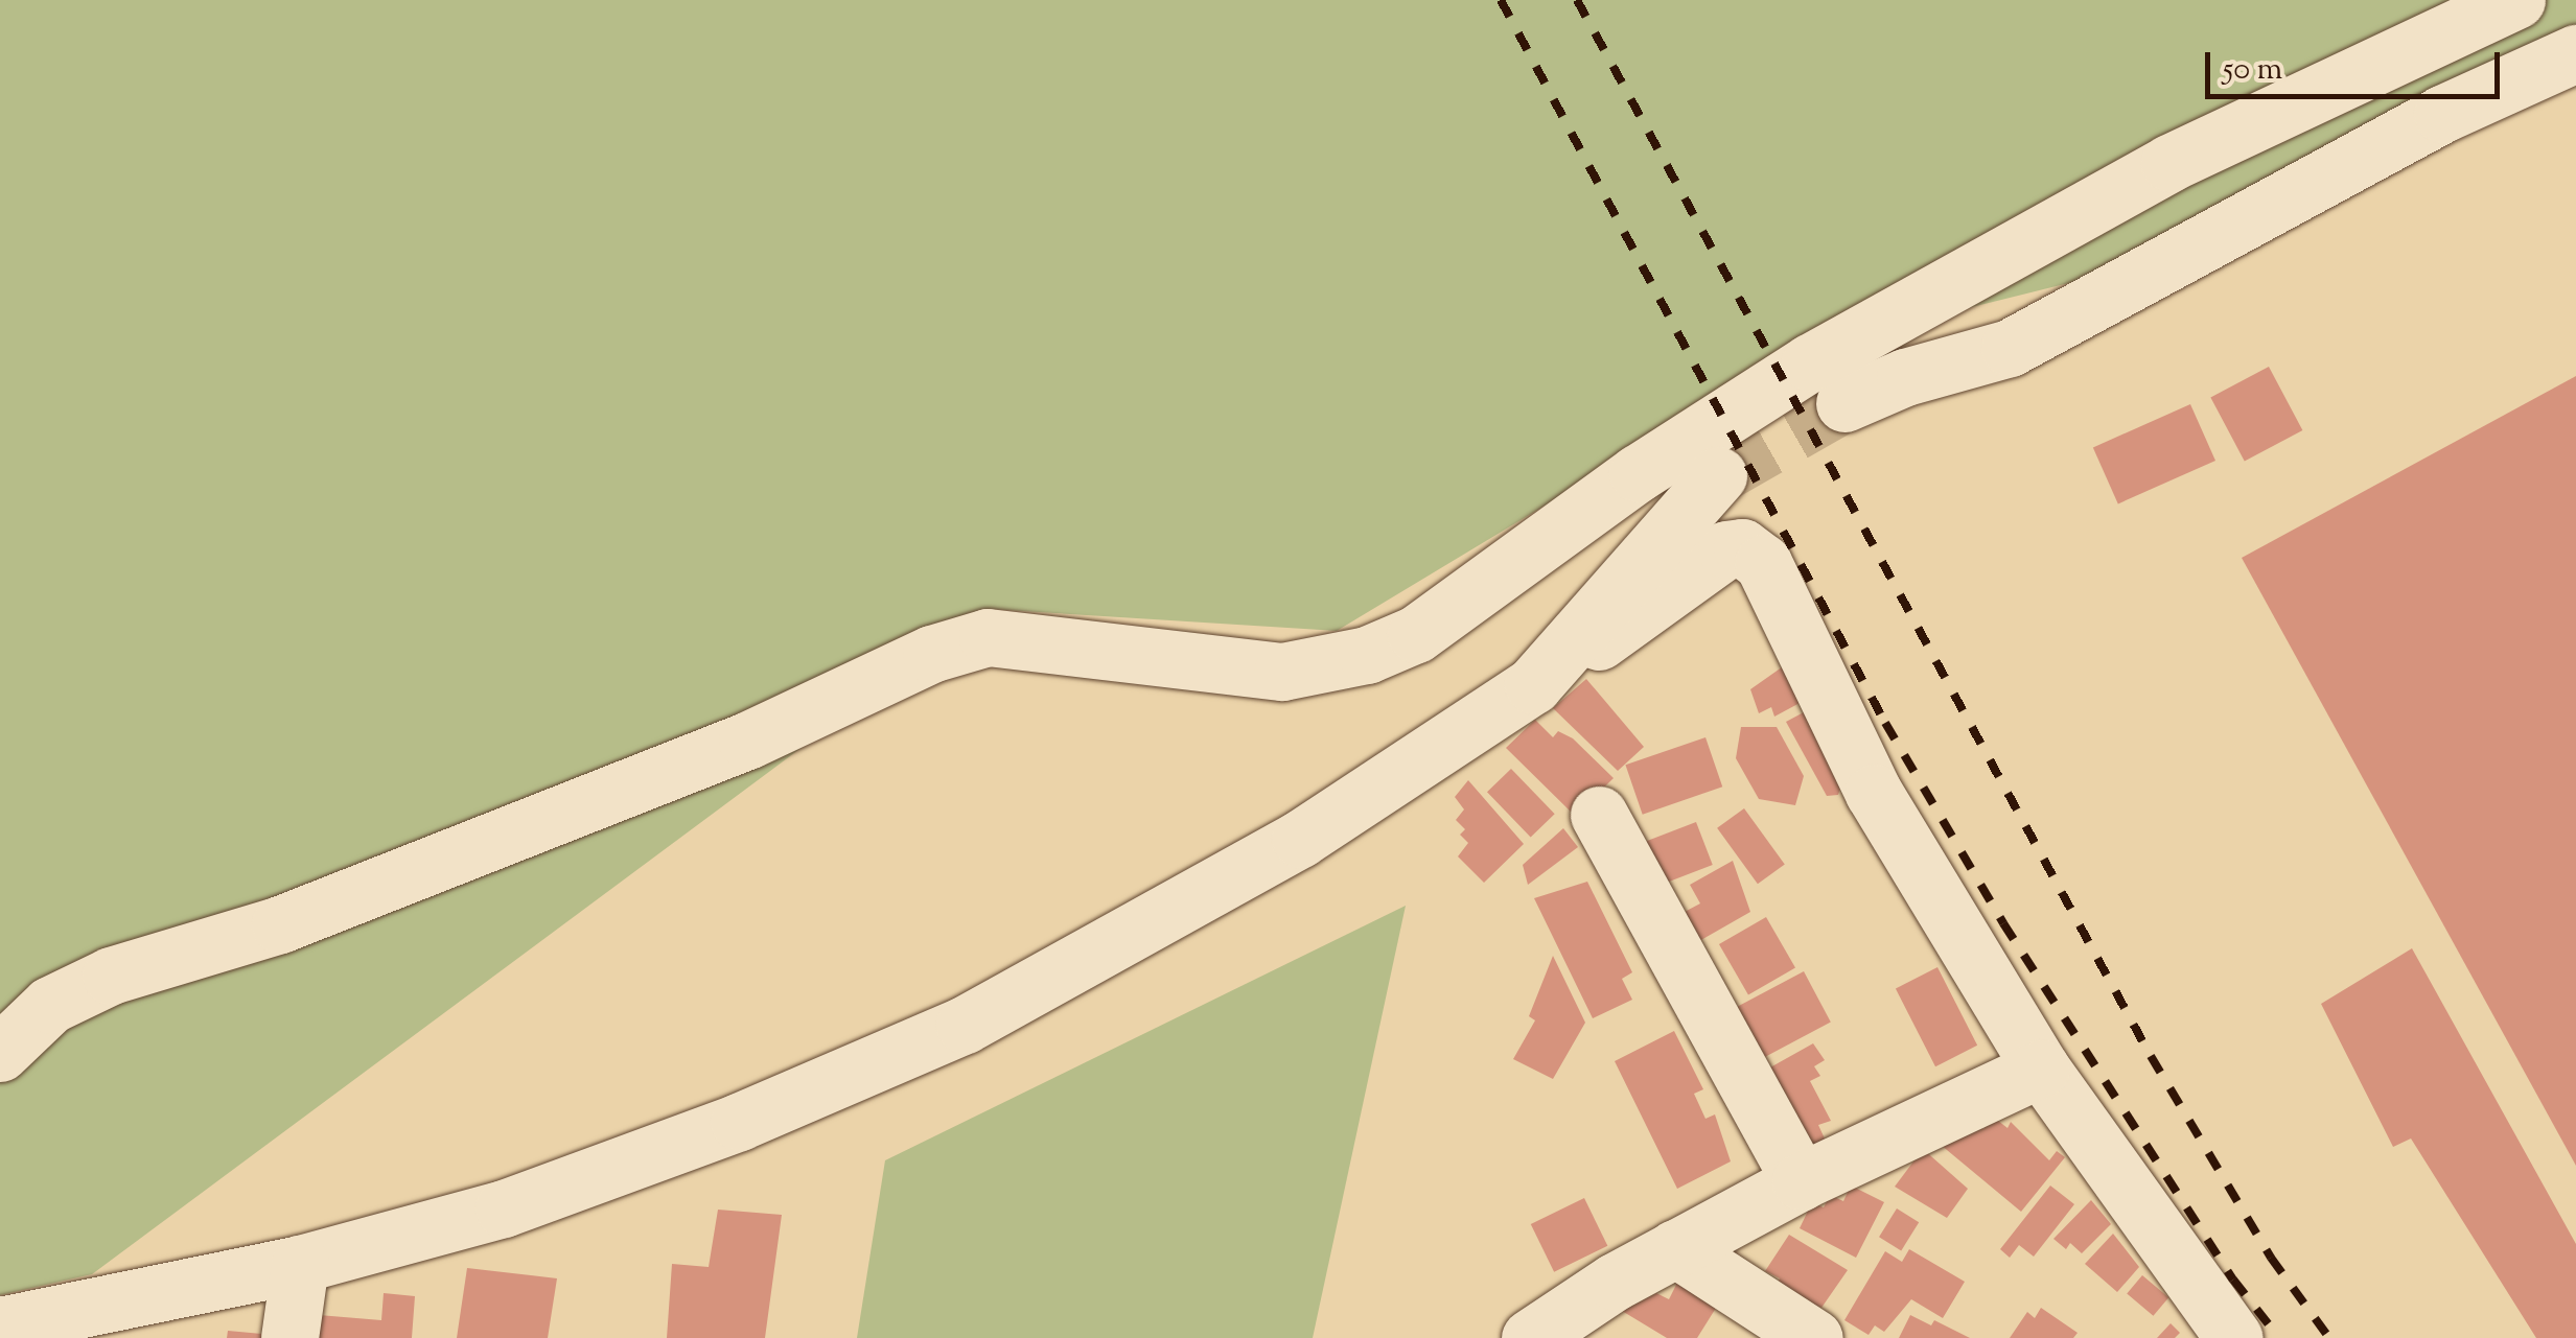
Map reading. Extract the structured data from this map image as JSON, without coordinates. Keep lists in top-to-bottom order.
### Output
{
  "scale_bar": "50 m"
}
